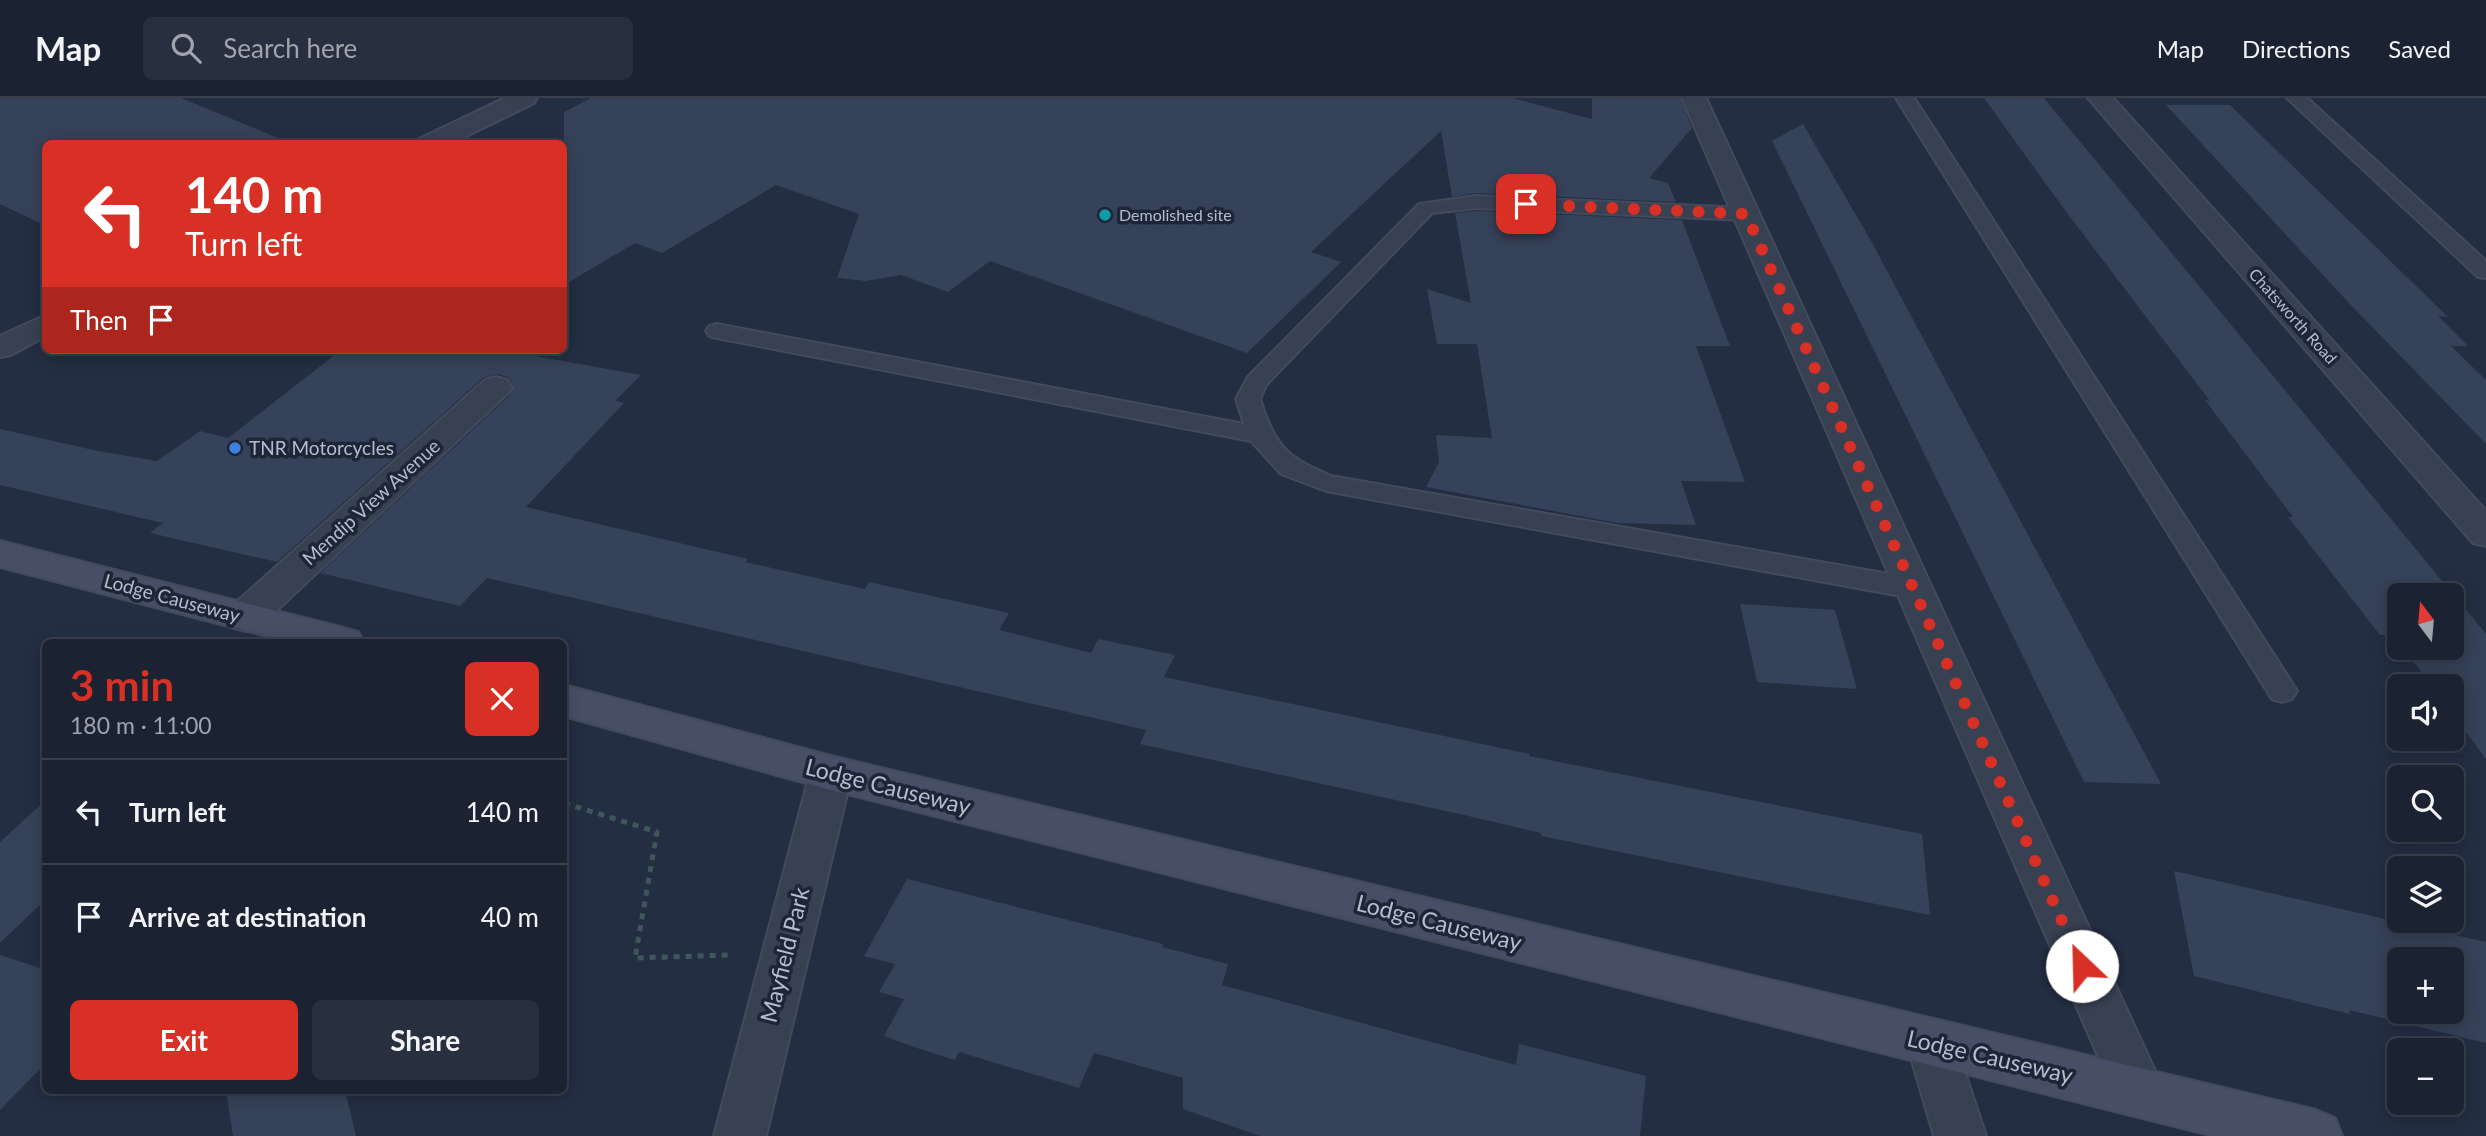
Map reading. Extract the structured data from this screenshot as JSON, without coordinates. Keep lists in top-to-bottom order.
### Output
{
  "streets": {
    "main road": ["Lodge Causeway"],
    "street": ["Chatsworth Road", "Mendip View Avenue", "Mayfield Park"]
  },
  "crossings": [
    ["Mendip View Avenue", "Lodge Causeway"],
    ["Lodge Causeway", "Mayfield Park"]
  ],
  "places": ["Demolished site", "TNR Motorcycles"],
  "north": "top",
  "page": {
    "header": "Map",
    "search": "Search here",
    "nav": ["Map", "Directions", "Saved"],
    "turn": ["140 m", "Turn left"],
    "then": "Then",
    "map_buttons": ["+", "−"],
    "heading": ["3 min", "180 m · 11:00"],
    "list": [
      {
        "name": "Turn left",
        "value": "140 m"
      },
      {
        "name": "Arrive at destination",
        "value": "40 m"
      }
    ],
    "buttons": ["Exit", "Share"]
  }
}
